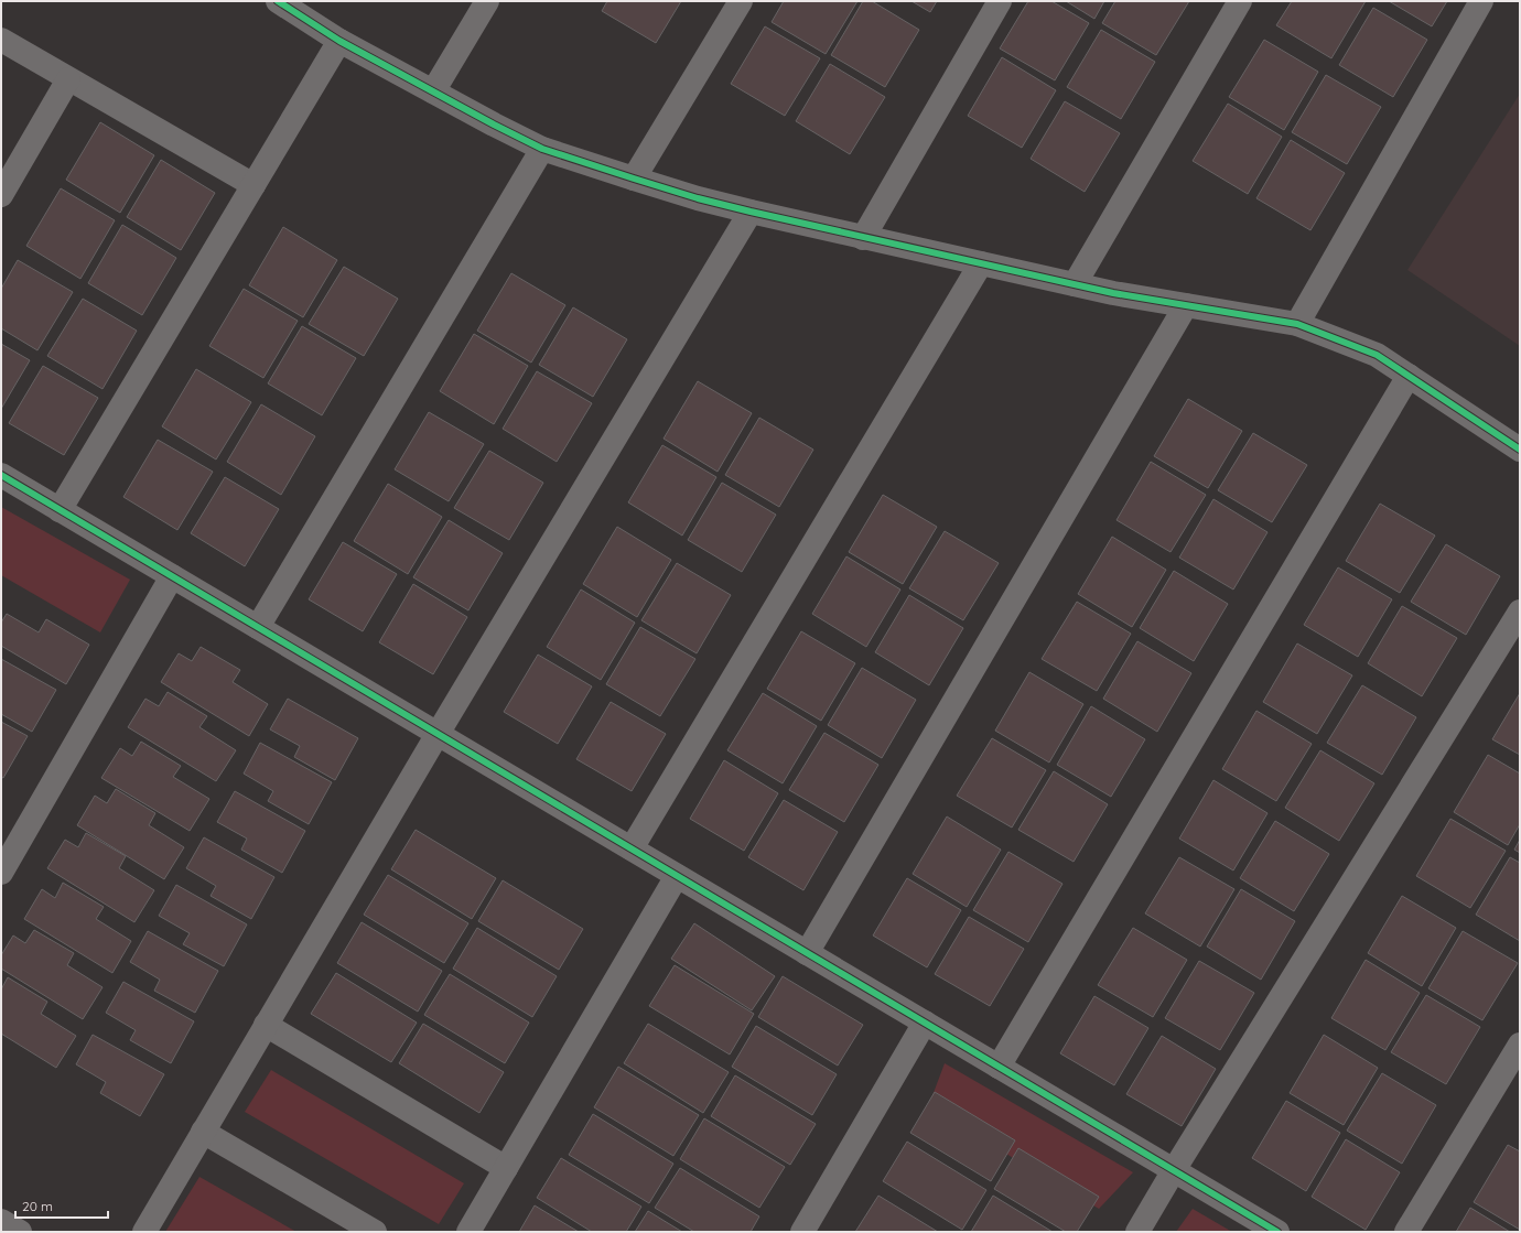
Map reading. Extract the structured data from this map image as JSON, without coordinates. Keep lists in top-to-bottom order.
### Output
{
  "scale_bar": "20 m"
}
